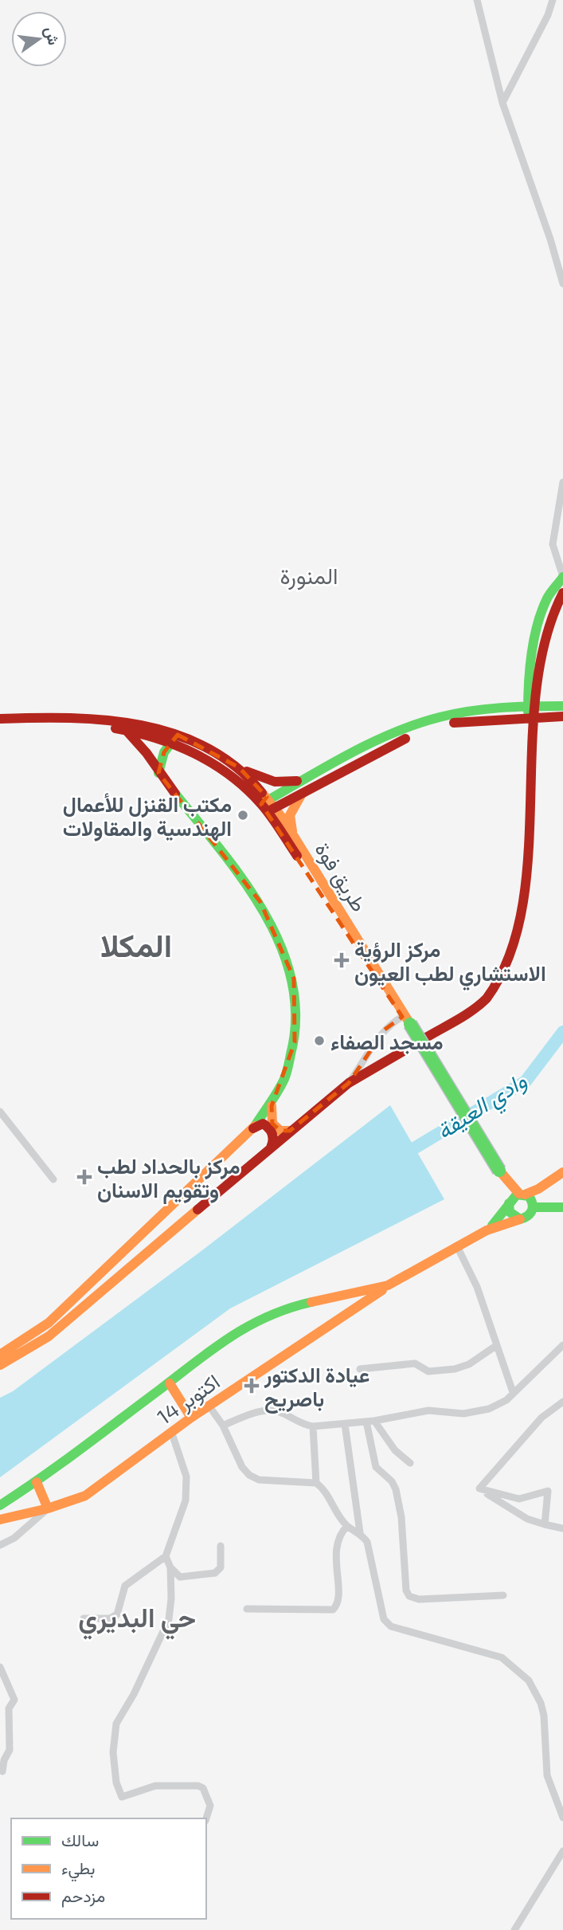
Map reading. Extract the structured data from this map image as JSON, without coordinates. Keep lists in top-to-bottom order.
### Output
{
  "streets": {
    "main road": ["طريق فوة", "14 اكتوبر"]
  },
  "districts": ["المنورة", "المكلا", "حي البديري"],
  "water": ["وادي العيقة"],
  "places": {
    "other": ["مكتب القنزل للأعمال الهندسية والمقاولات", "مسجد الصفاء"],
    "health": ["مركز الرؤية الاستشاري لطب العيون", "مركز بالحداد لطب وتقويم الاسنان", "عيادة الدكتور باصريح"]
  },
  "legend": ["سالك", "بطيء", "مزدحم"],
  "north": "right"
}
